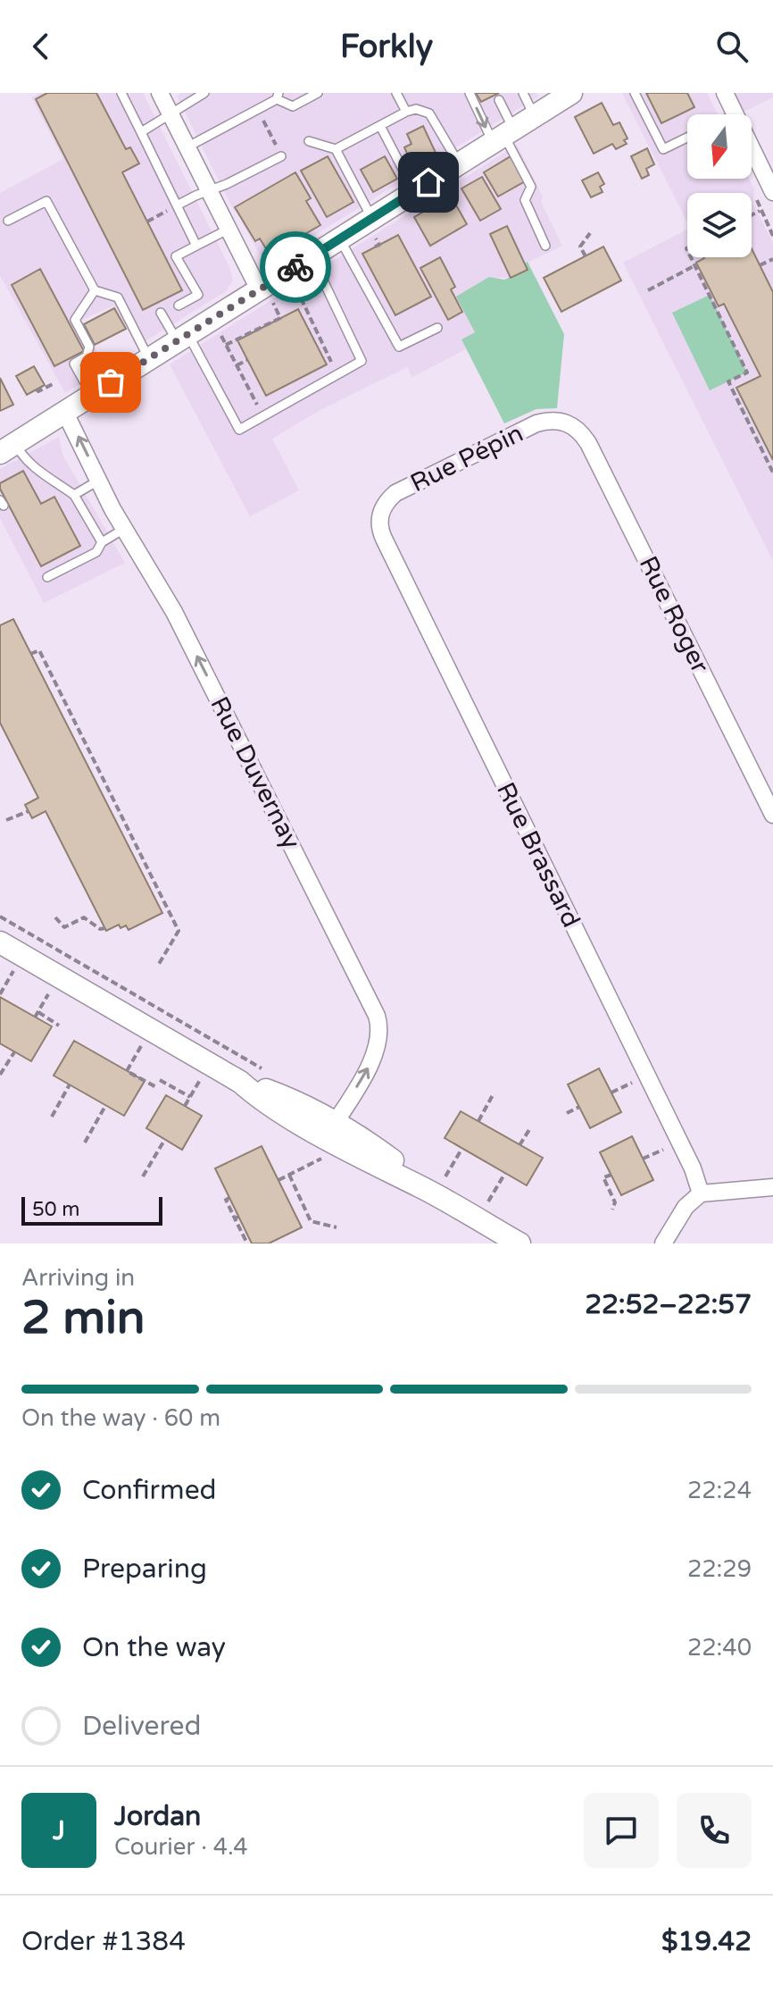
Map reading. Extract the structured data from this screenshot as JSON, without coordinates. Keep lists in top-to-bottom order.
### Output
{
  "streets": {
    "street": [
      "Rue Pépin",
      "Rue Roger",
      "Rue Duvernay",
      "Rue Brassard"
    ]
  },
  "crossings": [
    ["Rue Pépin", "Rue Roger"],
    ["Rue Pépin", "Rue Brassard"]
  ],
  "one_way": ["Rue Duvernay"],
  "scale_bar": "50 m",
  "north": "bottom",
  "page": {
    "header": "Forkly",
    "scale": "50 m",
    "heading": ["2 min", "Arriving in", "22:52–22:57"],
    "panel": [
      "Jordan",
      "Courier · 4.4",
      "Order #1384",
      "$19.42"
    ],
    "bar": "On the way · 60 m",
    "list": [
      ["Confirmed", "22:24"],
      ["Preparing", "22:29"],
      ["On the way", "22:40"],
      "Delivered"
    ],
    "round": "J"
  }
}
